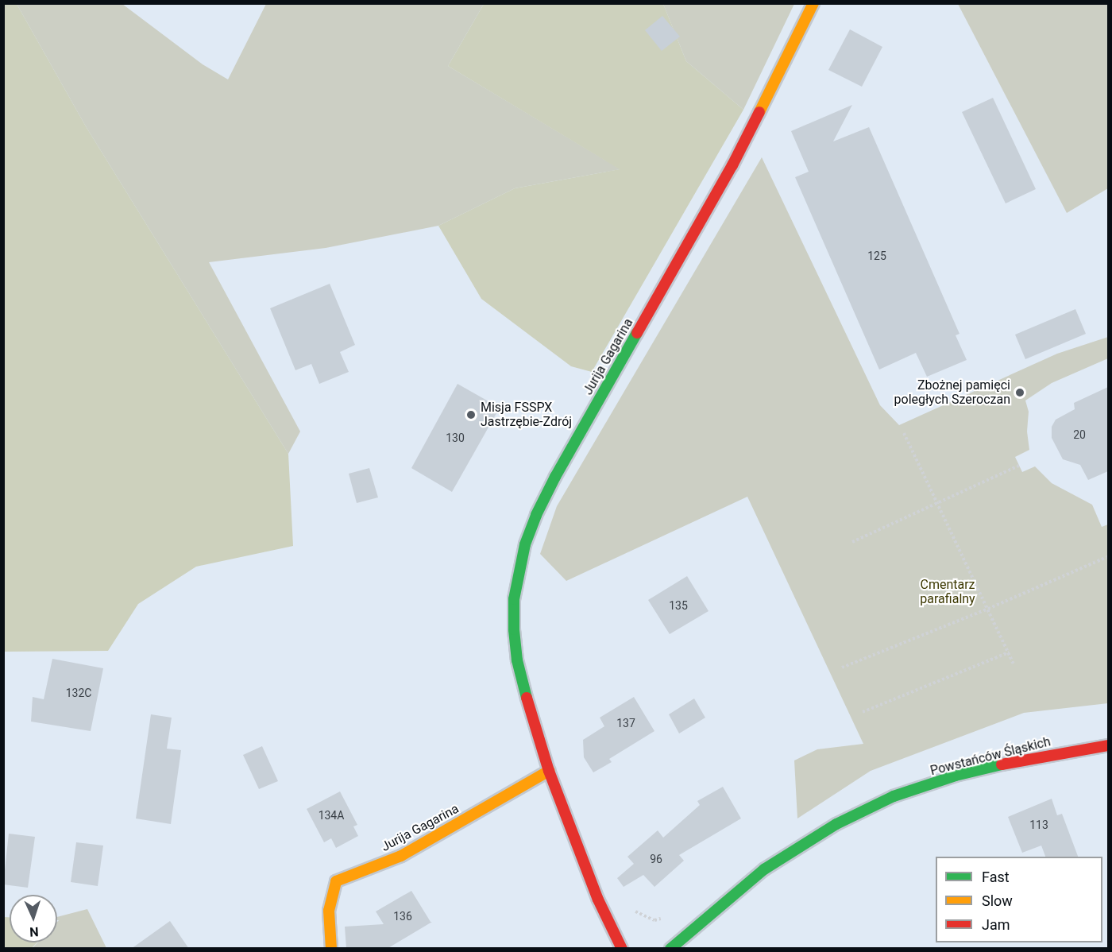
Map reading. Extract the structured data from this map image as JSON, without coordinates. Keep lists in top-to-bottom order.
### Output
{
  "streets": {
    "street": ["Jurija Gagarina", "Powstańców Śląskich"]
  },
  "parks": ["Cmentarz parafialny"],
  "places": ["Zbożnej pamięci poległych Szeroczan", "Misja FSSPX Jastrzębie-Zdrój"],
  "house_numbers": [
    "125",
    "20",
    "130",
    "135",
    "132C",
    "137",
    "134A",
    "113",
    "96",
    "136"
  ],
  "legend": ["Fast", "Slow", "Jam"],
  "north": "bottom"
}
